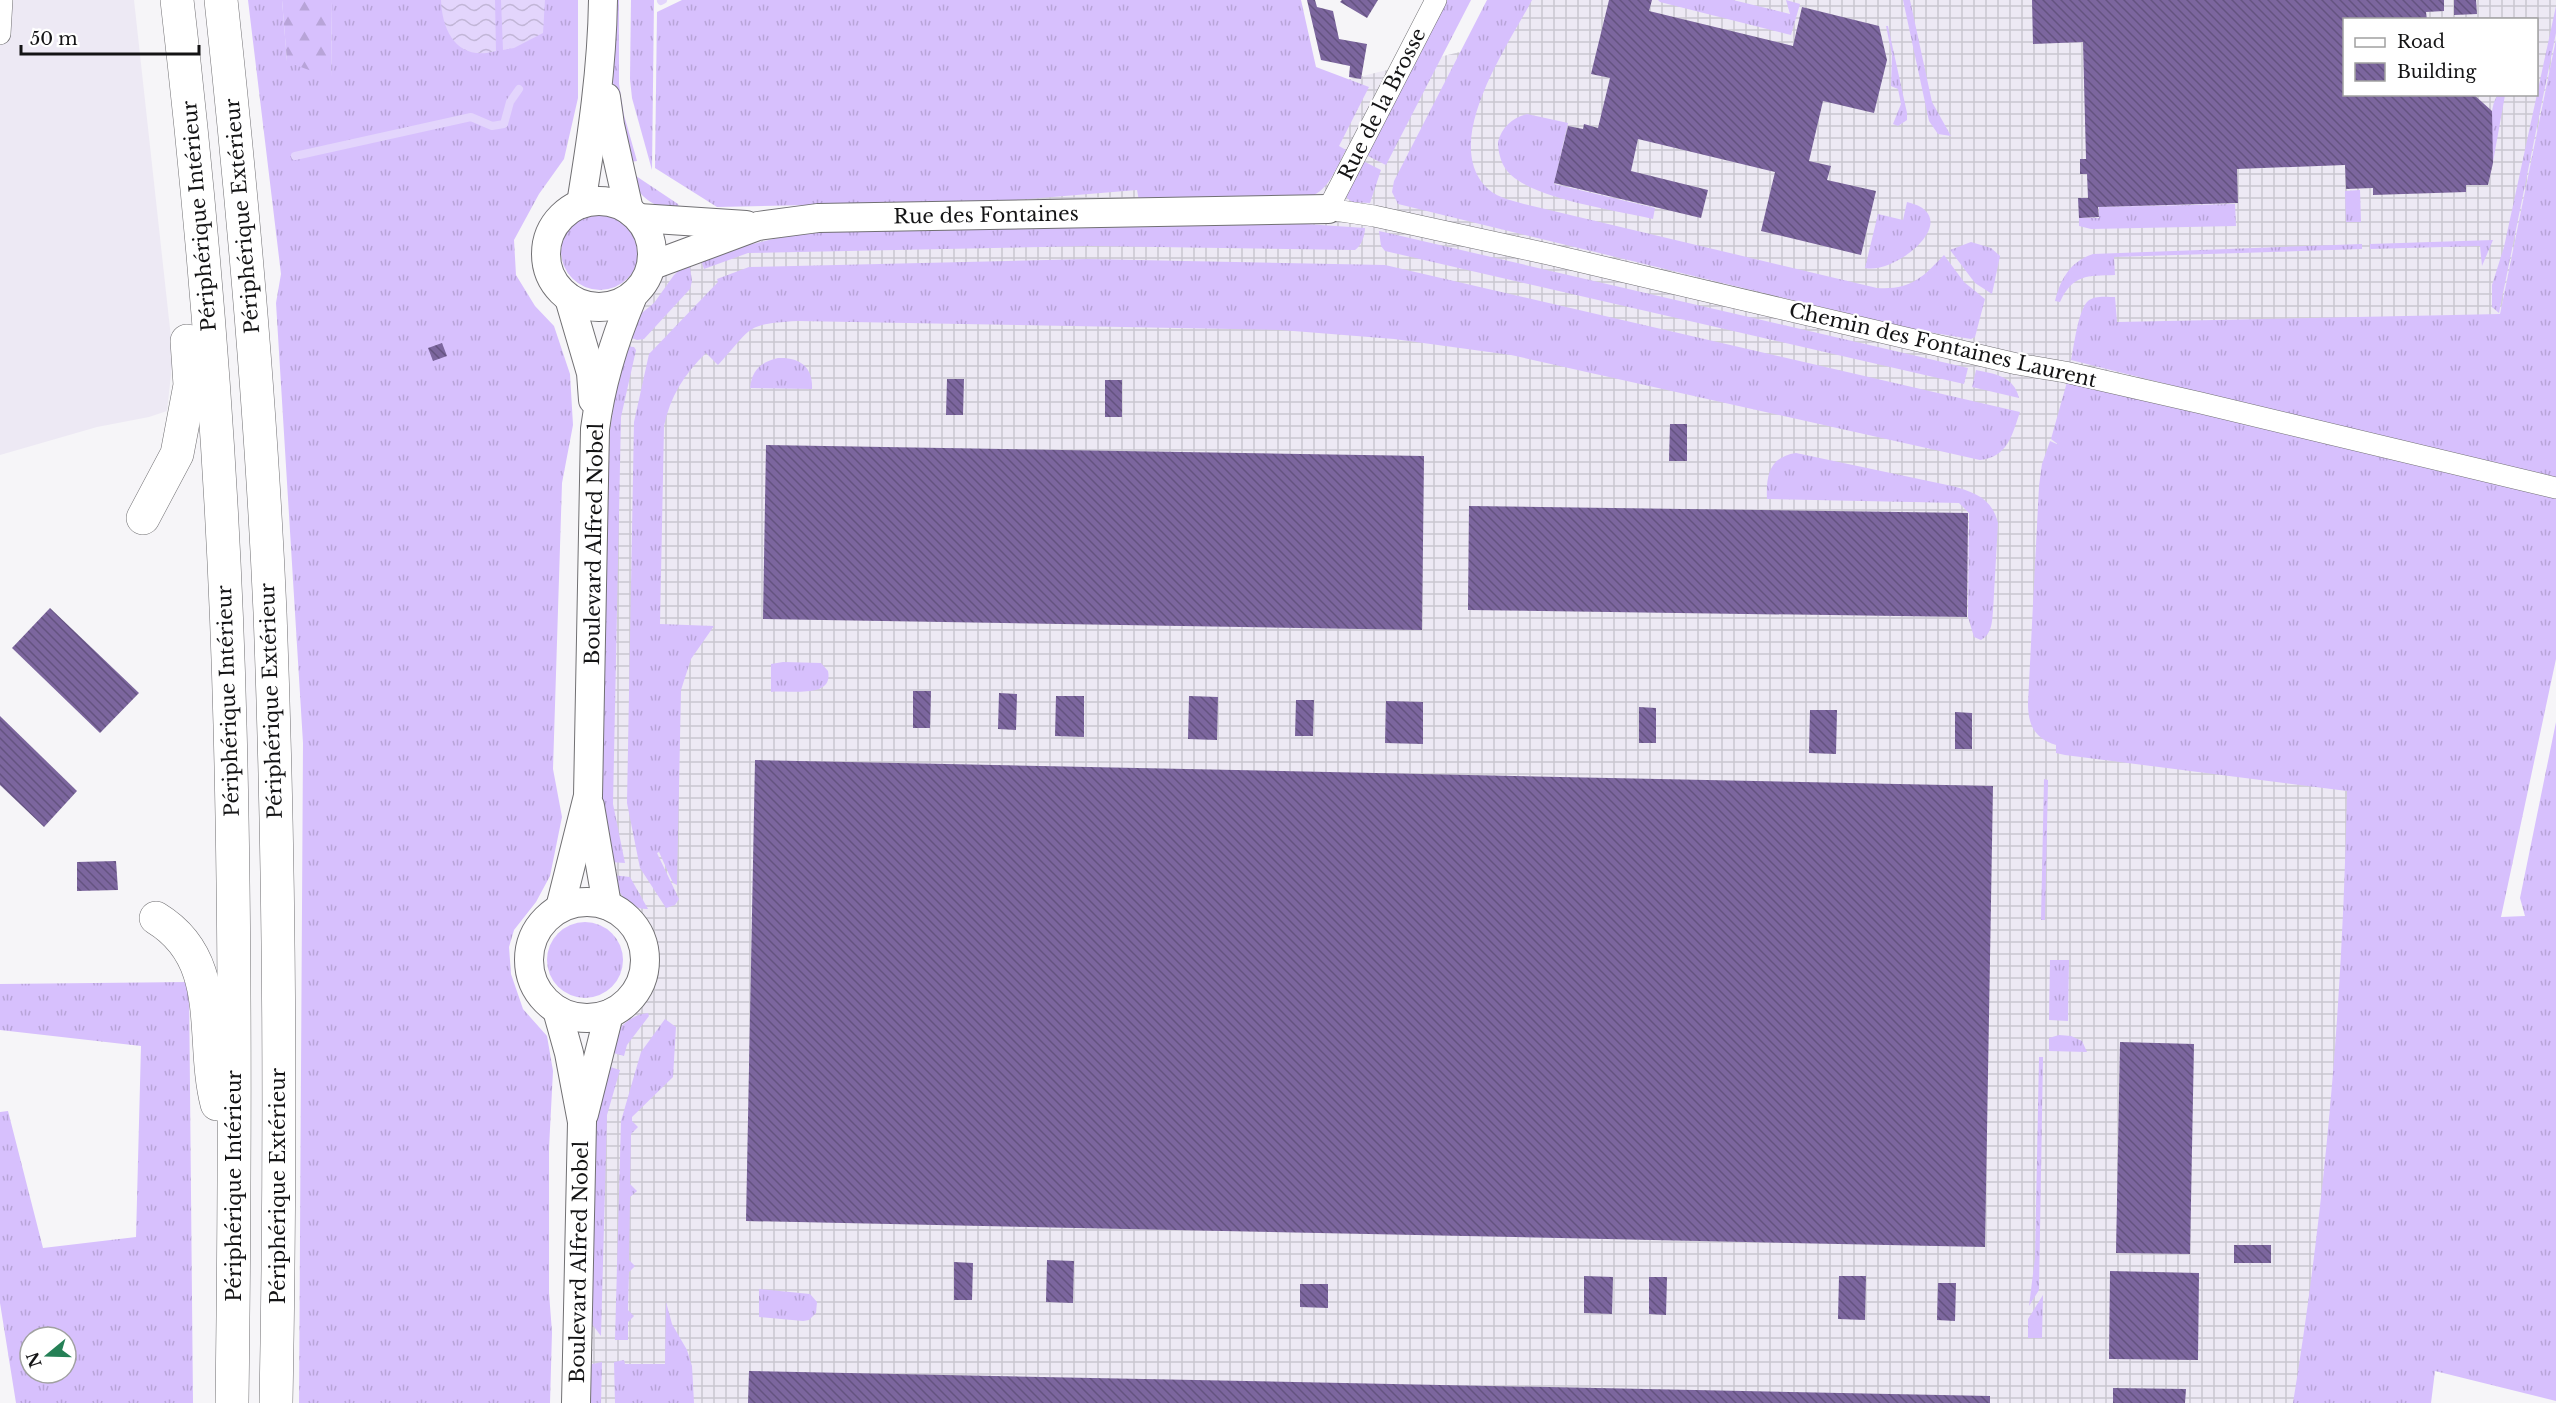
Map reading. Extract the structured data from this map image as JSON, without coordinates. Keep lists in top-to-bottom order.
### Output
{
  "streets": {
    "highway": ["Périphérique Intérieur", "Périphérique Extérieur"],
    "main road": ["Rue des Fontaines", "Boulevard Alfred Nobel"],
    "street": ["Rue de la Brosse", "Chemin des Fontaines Laurent"]
  },
  "crossings": [
    ["Rue de la Brosse", "Rue des Fontaines"],
    ["Rue de la Brosse", "Chemin des Fontaines Laurent"],
    ["Rue des Fontaines", "Chemin des Fontaines Laurent"],
    ["Rue des Fontaines", "Boulevard Alfred Nobel"]
  ],
  "legend": ["Road", "Building"],
  "scale_bar": "50 m",
  "north": "left"
}
